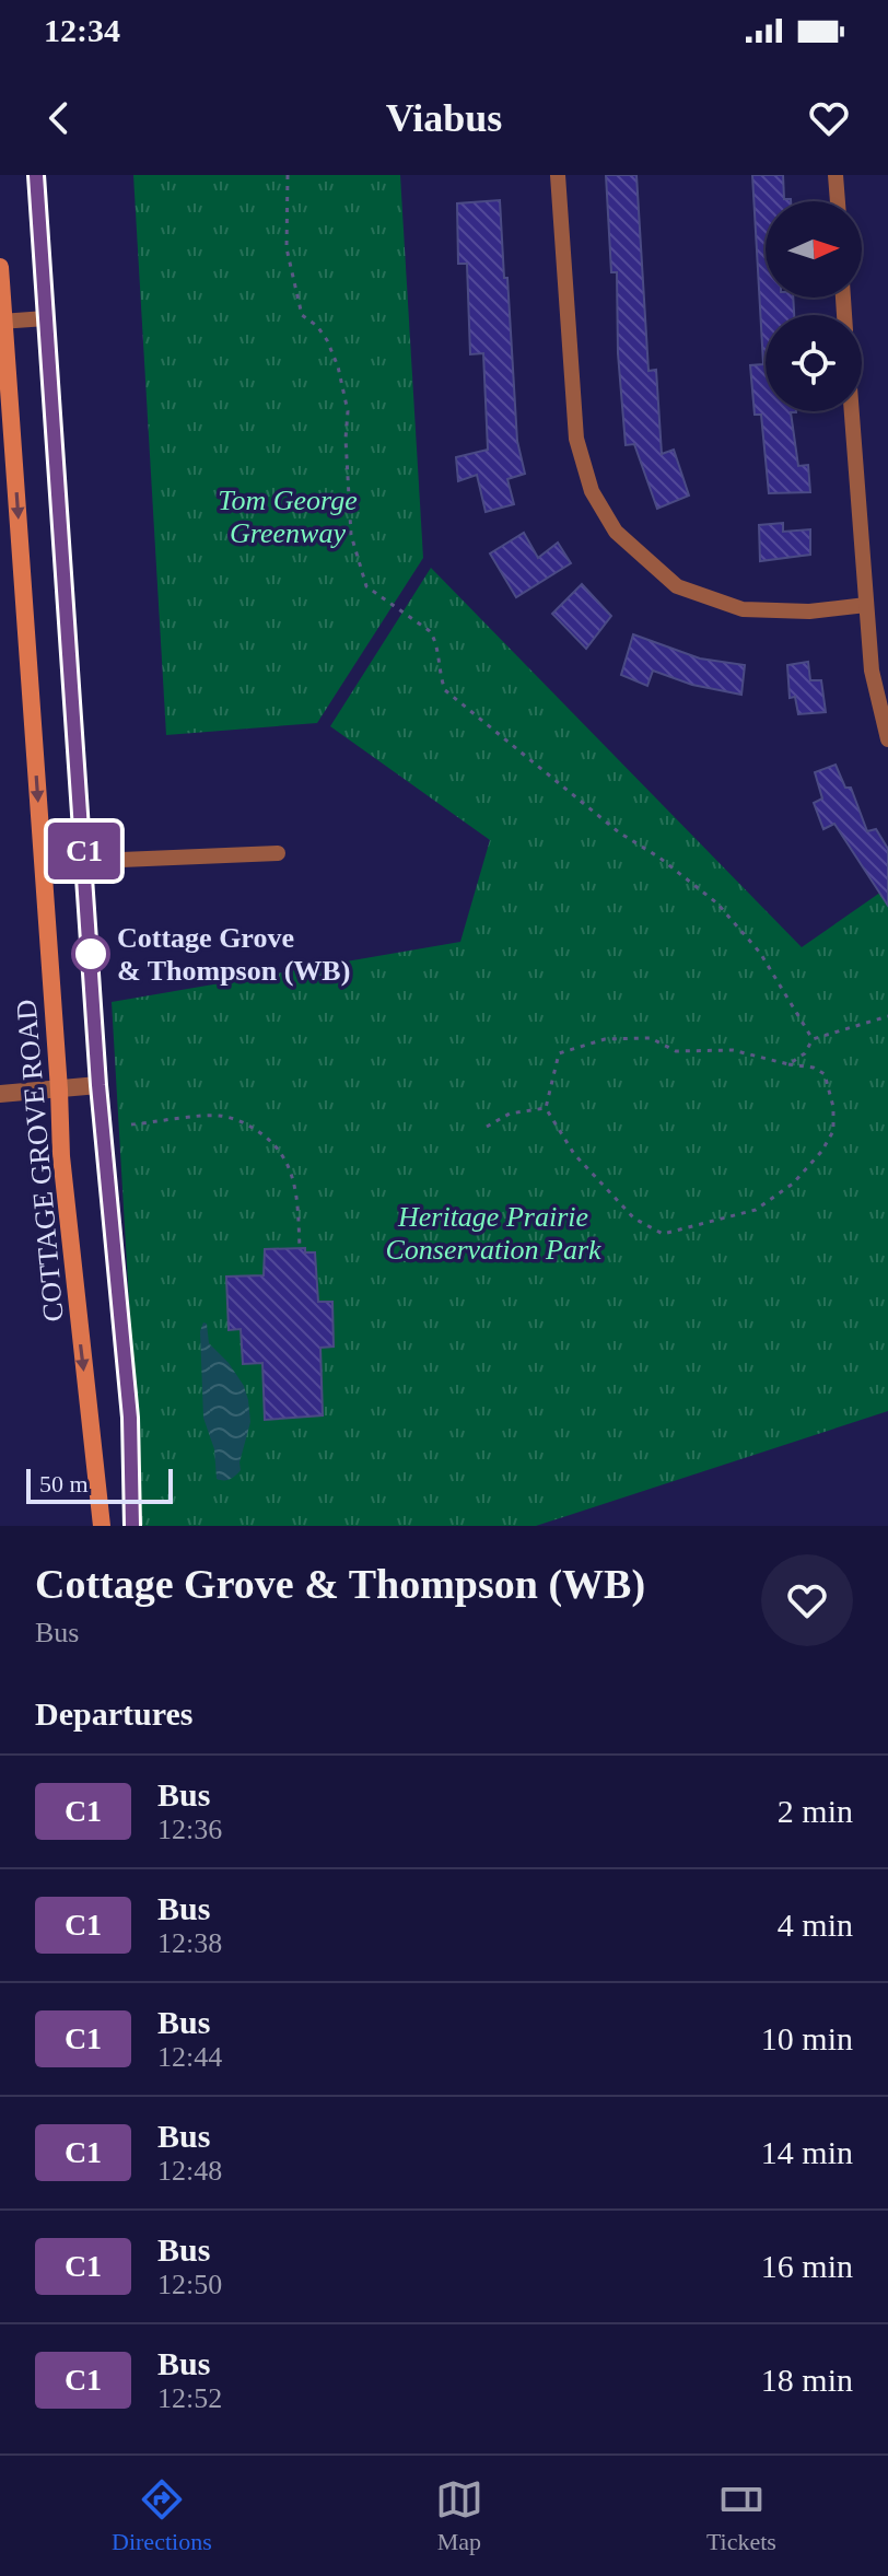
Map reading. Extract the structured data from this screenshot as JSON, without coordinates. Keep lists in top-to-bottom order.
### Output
{
  "streets": {
    "main road": ["COTTAGE GROVE ROAD"]
  },
  "parks": ["Tom George Greenway", "Heritage Prairie Conservation Park"],
  "places": ["Cottage Grove & Thompson (WB)"],
  "lines": ["bus line C1"],
  "scale_bar": "50 m",
  "north": "right",
  "page": {
    "status": "12:34",
    "header": "Viabus",
    "on_map": "C1",
    "scale": "50 m",
    "heading": [
      ["Cottage Grove & Thompson (WB)", "Bus"],
      "Departures"
    ],
    "list": [
      {
        "mark": "C1",
        "name": "Bus",
        "note": "12:36",
        "value": "2 min"
      },
      {
        "mark": "C1",
        "name": "Bus",
        "note": "12:38",
        "value": "4 min"
      },
      {
        "mark": "C1",
        "name": "Bus",
        "note": "12:44",
        "value": "10 min"
      },
      {
        "mark": "C1",
        "name": "Bus",
        "note": "12:48",
        "value": "14 min"
      },
      {
        "mark": "C1",
        "name": "Bus",
        "note": "12:50",
        "value": "16 min"
      },
      {
        "mark": "C1",
        "name": "Bus",
        "note": "12:52",
        "value": "18 min"
      }
    ],
    "tabs": ["Directions", "Map", "Tickets"]
  }
}
